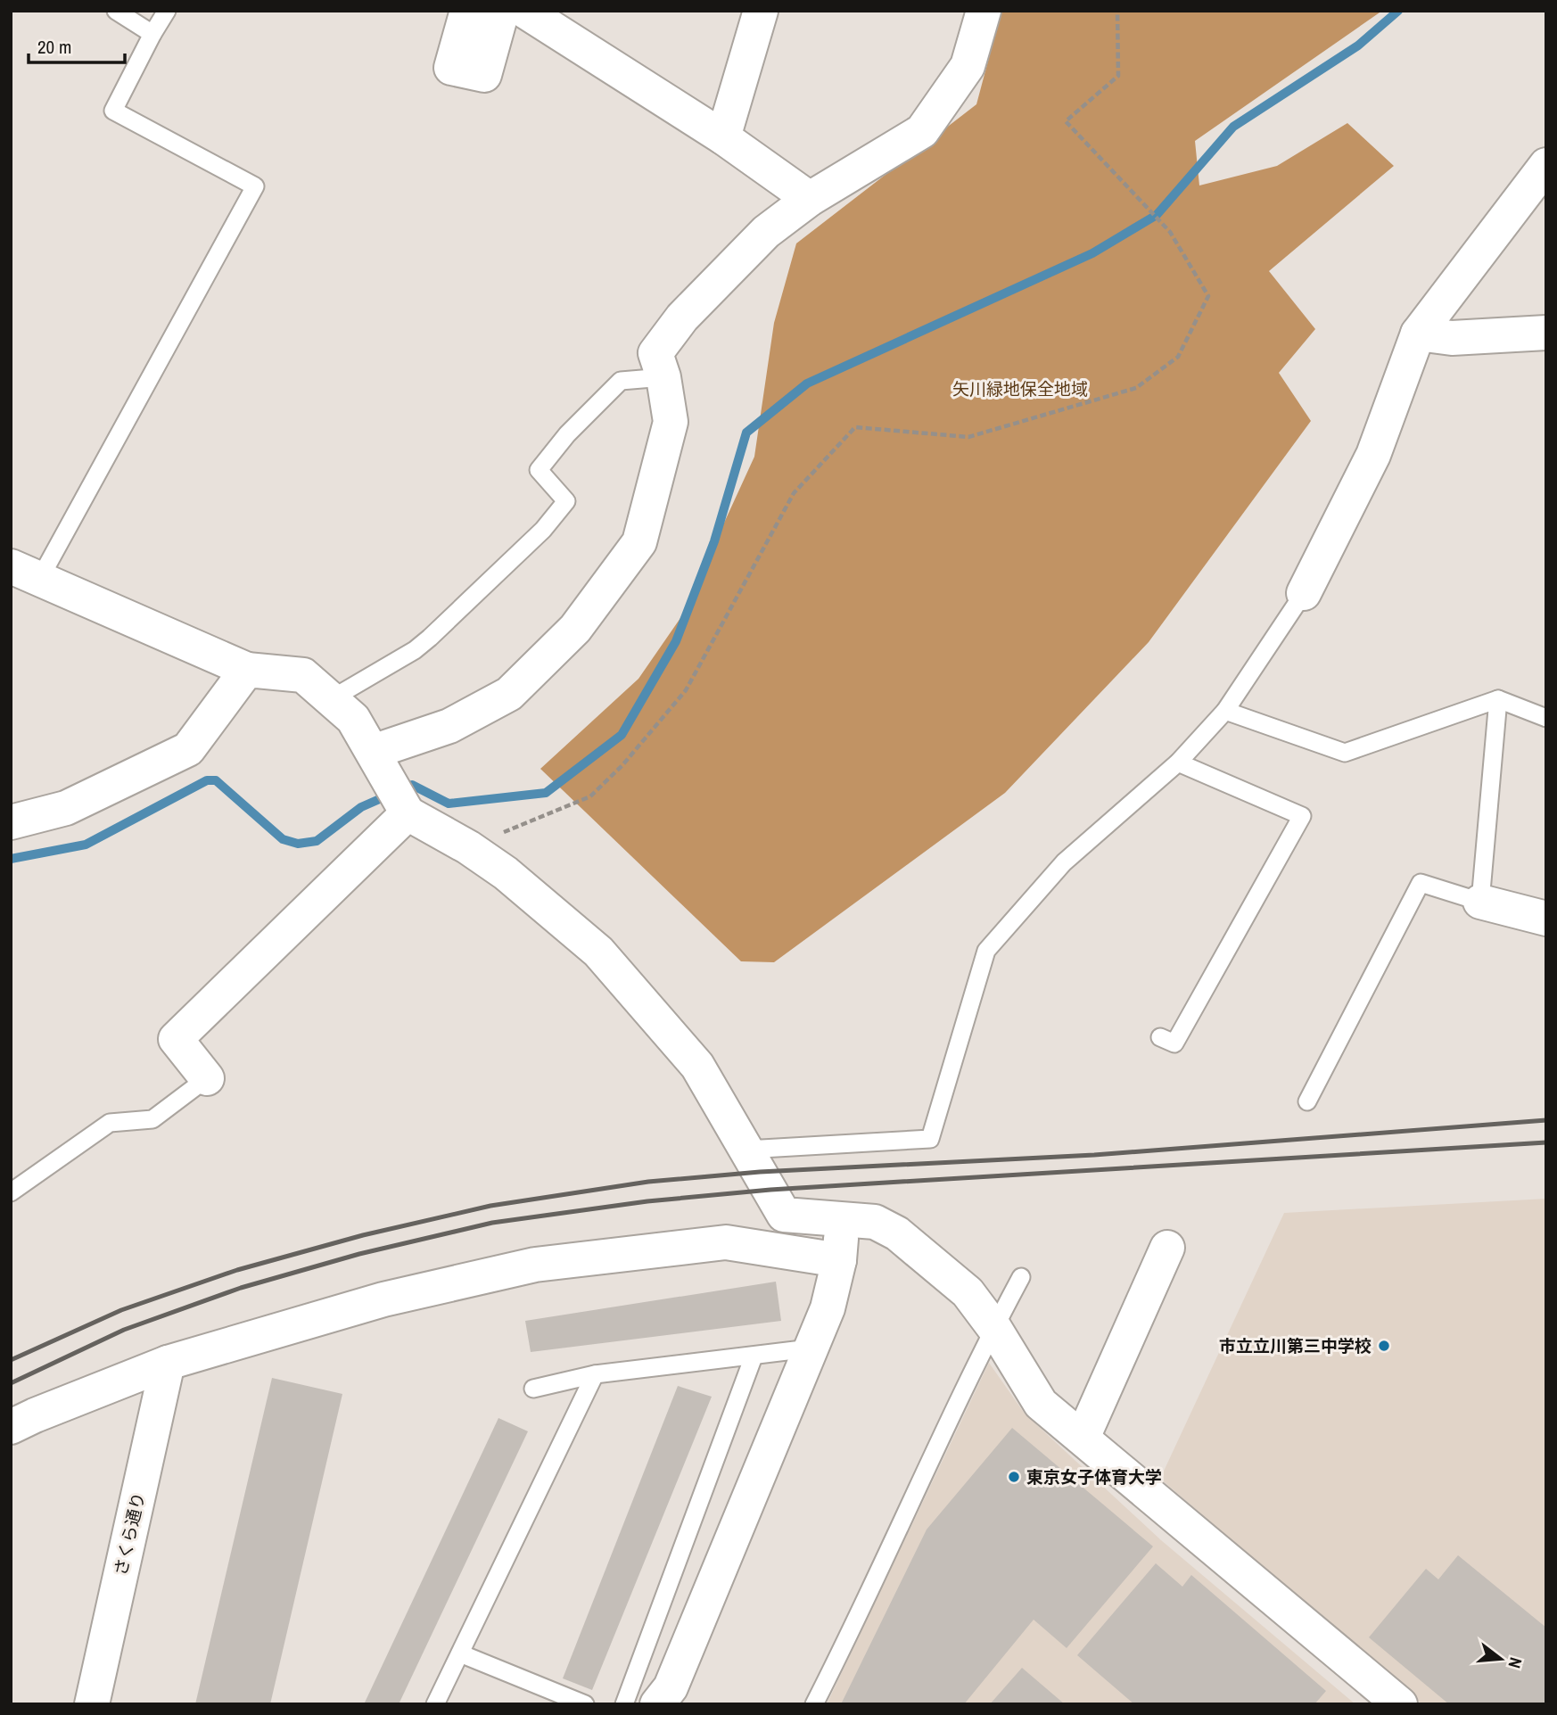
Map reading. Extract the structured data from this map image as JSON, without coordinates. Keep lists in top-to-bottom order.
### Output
{
  "streets": {
    "street": ["さくら通り"]
  },
  "parks": ["矢川緑地保全地域"],
  "places": ["市立立川第三中学校", "東京女子体育大学"],
  "scale_bar": "20 m",
  "north": "right"
}
